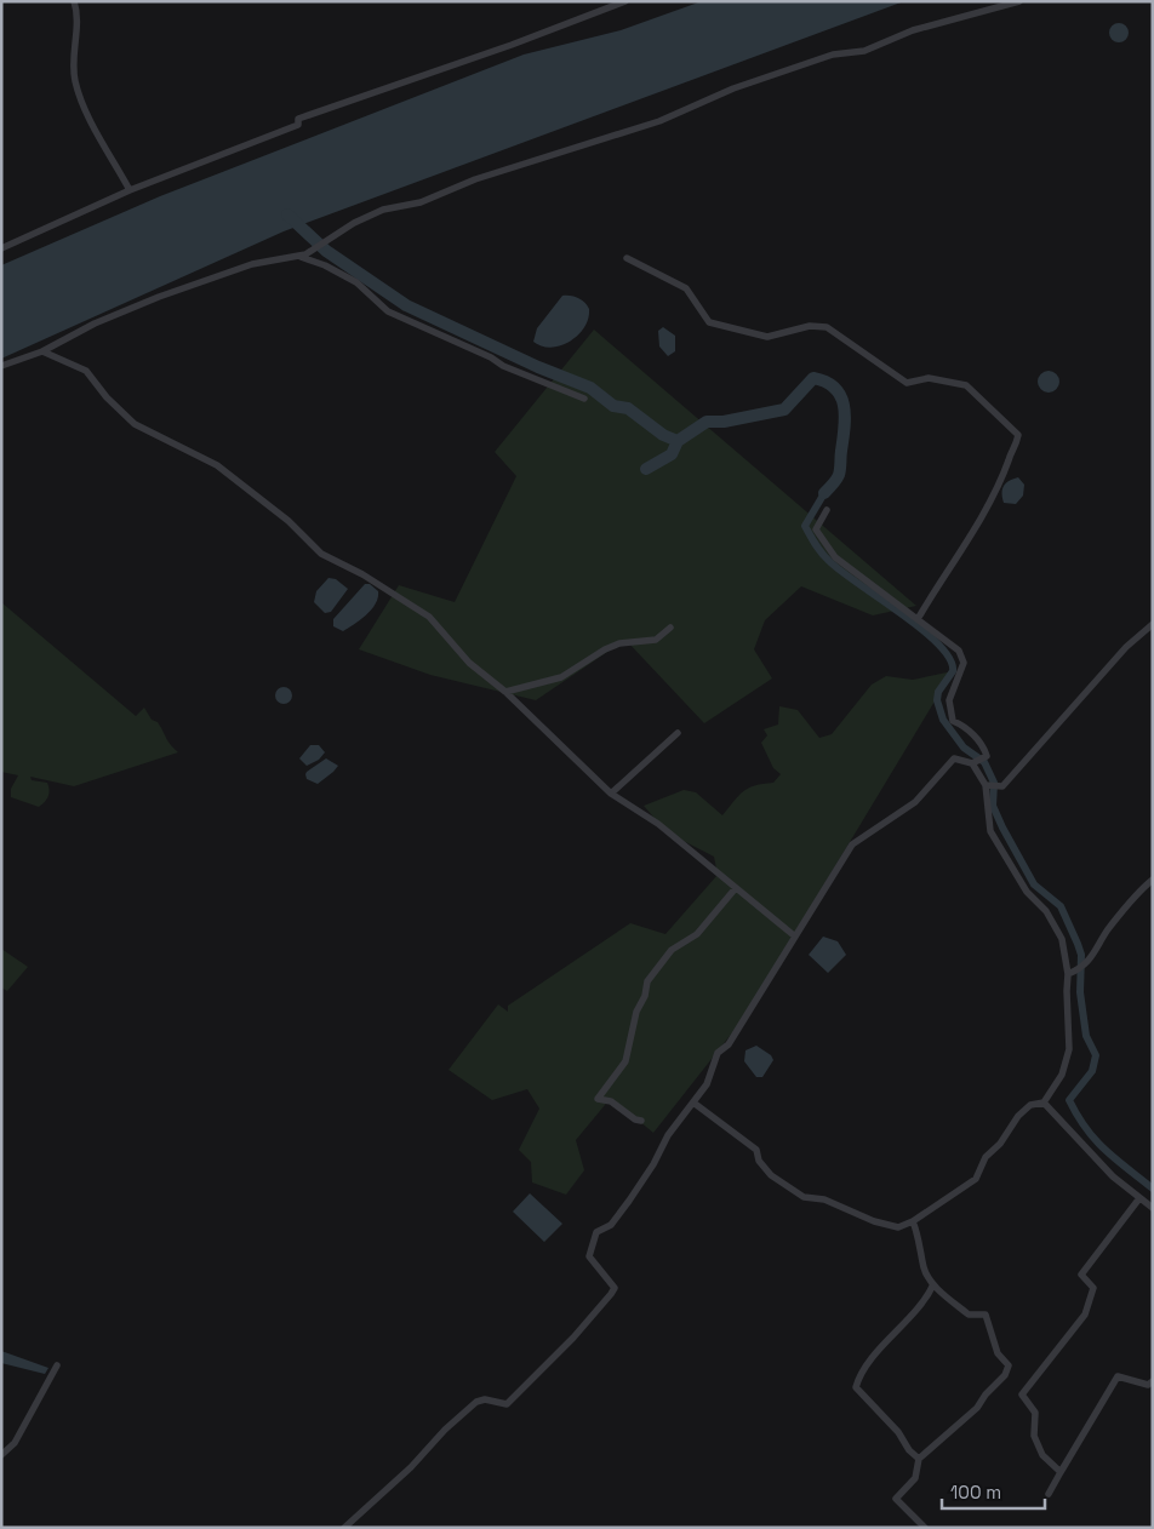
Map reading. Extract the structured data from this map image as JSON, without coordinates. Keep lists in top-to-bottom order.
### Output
{
  "scale_bar": "100 m"
}
